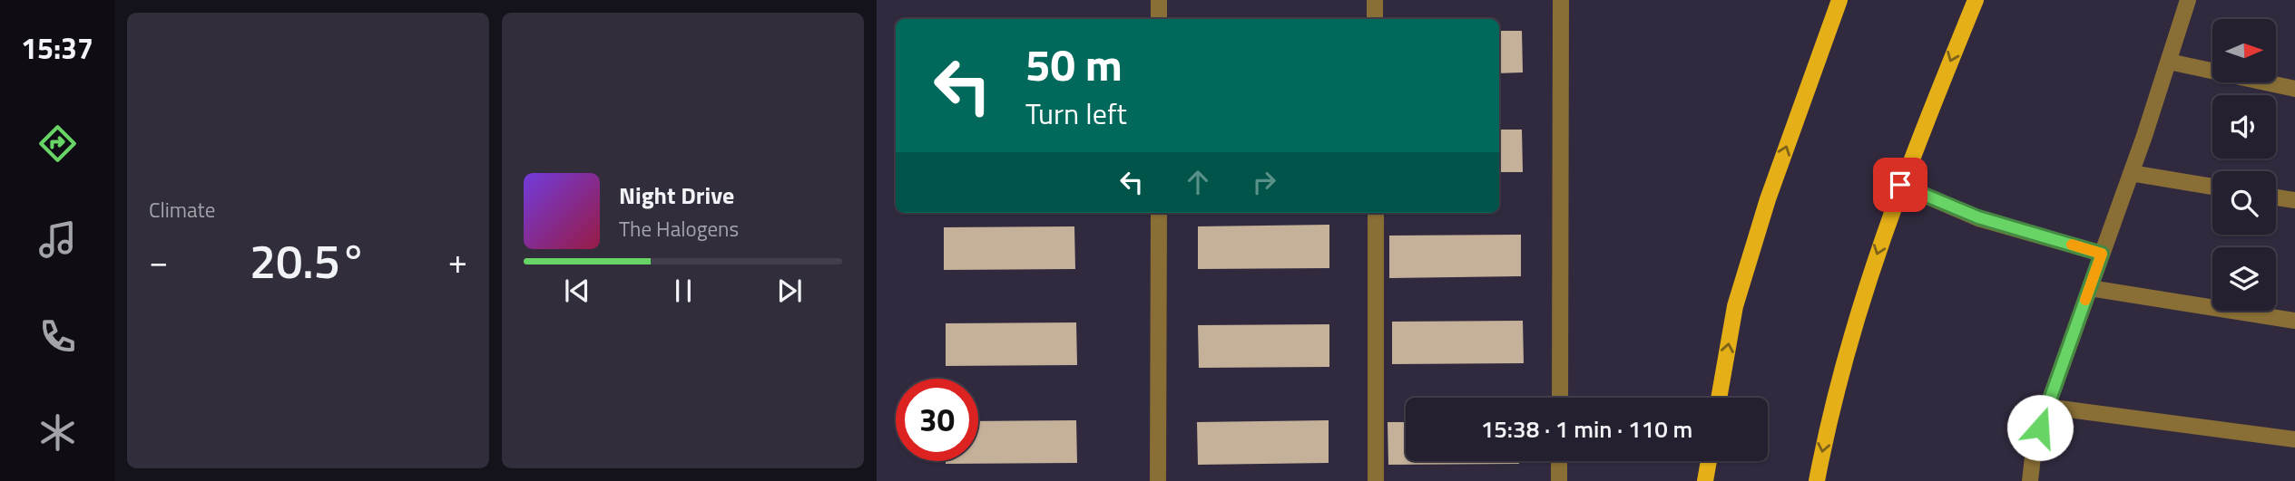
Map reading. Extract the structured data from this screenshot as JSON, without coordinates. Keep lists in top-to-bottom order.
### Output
{
  "north": "right",
  "page": {
    "tabs": "15:37",
    "tile": "Climate",
    "turn": ["50 m", "Turn left"],
    "song": ["Night Drive", "The Halogens"],
    "heat": ["−", "20.5°", "+"],
    "limit": "30",
    "trip": "15:38 · 1 min · 110 m"
  }
}
